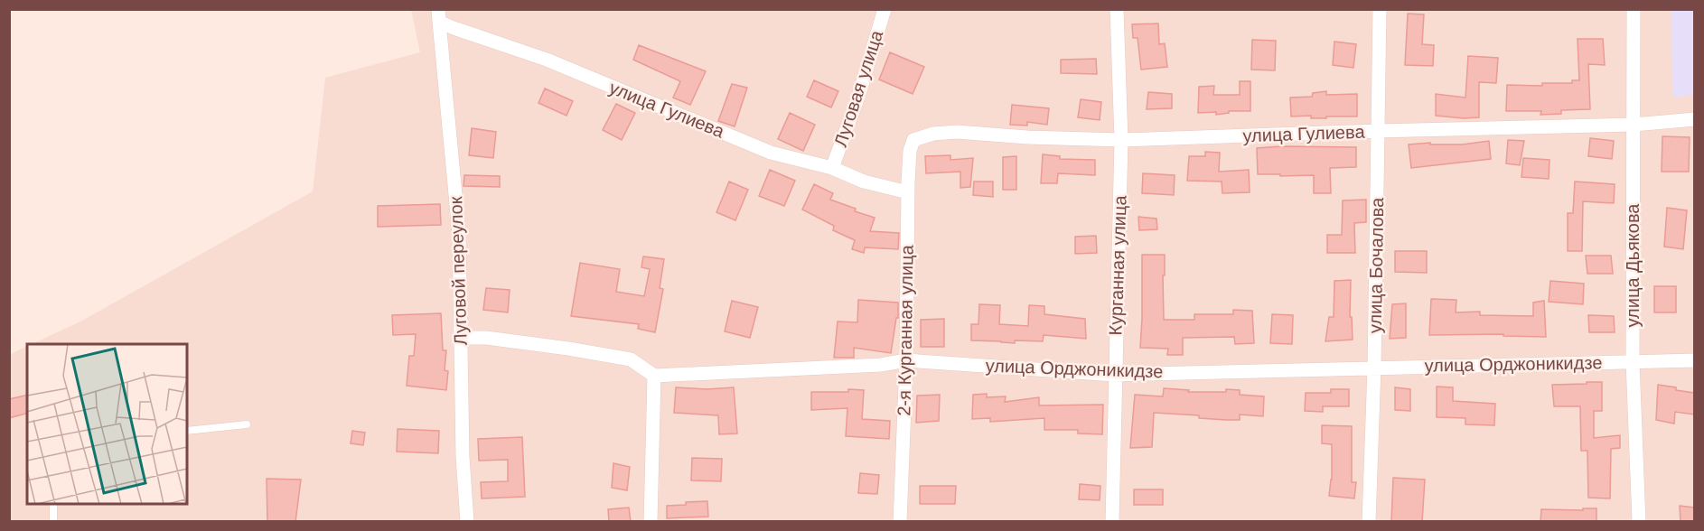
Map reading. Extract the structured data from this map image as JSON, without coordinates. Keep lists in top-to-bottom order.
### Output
{
  "streets": {
    "street": [
      "Луговая улица",
      "улица Гулиева",
      "Курганная улица",
      "улица Бочалова",
      "улица Дьякова",
      "Луговой переулок",
      "2-я Курганная улица",
      "улица Орджоникидзе"
    ]
  },
  "crossings": [
    ["Луговая улица", "улица Гулиева"],
    ["улица Гулиева", "Курганная улица"],
    ["улица Гулиева", "улица Бочалова"],
    ["улица Гулиева", "улица Дьякова"],
    ["улица Гулиева", "Луговой переулок"],
    ["улица Гулиева", "2-я Курганная улица"],
    ["Курганная улица", "улица Орджоникидзе"],
    ["улица Бочалова", "улица Орджоникидзе"],
    ["улица Дьякова", "улица Орджоникидзе"],
    ["2-я Курганная улица", "улица Орджоникидзе"]
  ]
}
